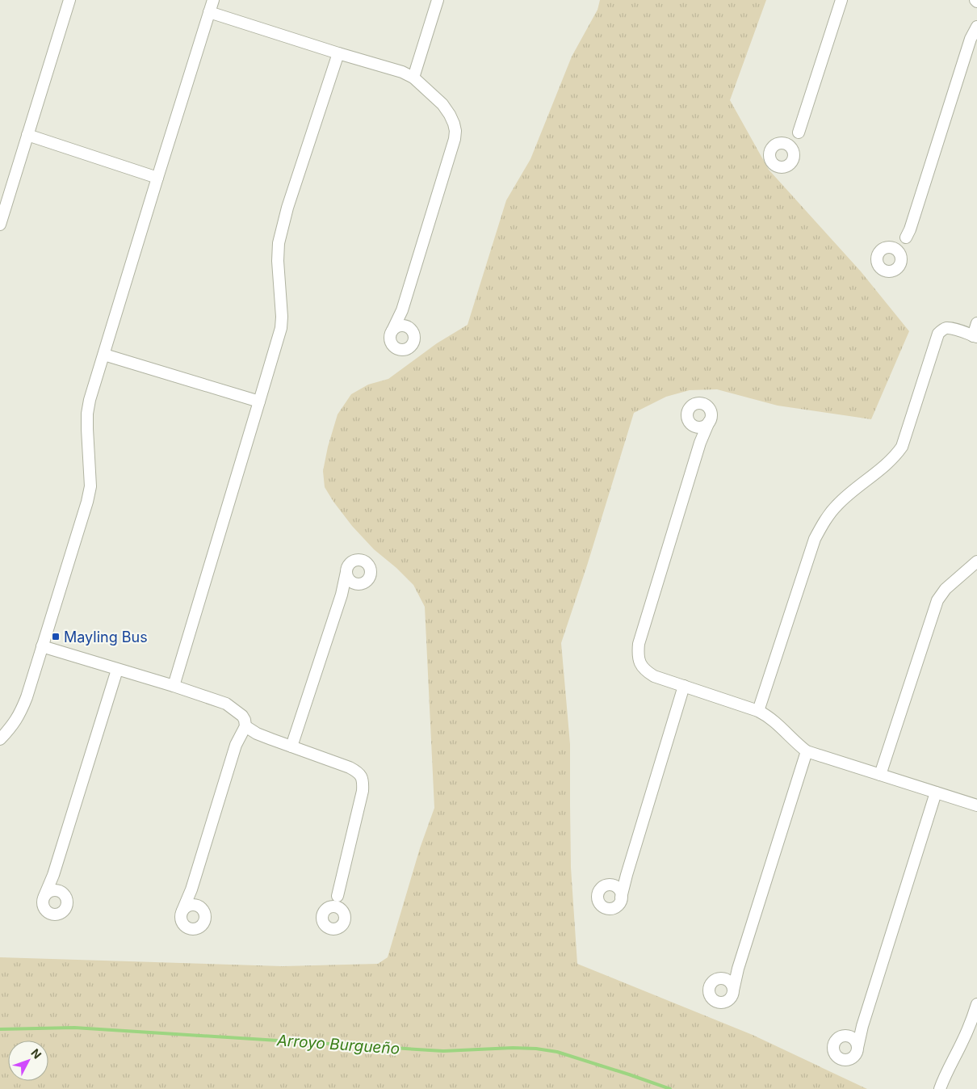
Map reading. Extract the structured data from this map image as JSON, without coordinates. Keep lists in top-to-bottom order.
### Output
{
  "water": ["Arroyo Burgueño"],
  "places": {
    "transit": ["Mayling Bus"]
  },
  "north": "top right"
}
